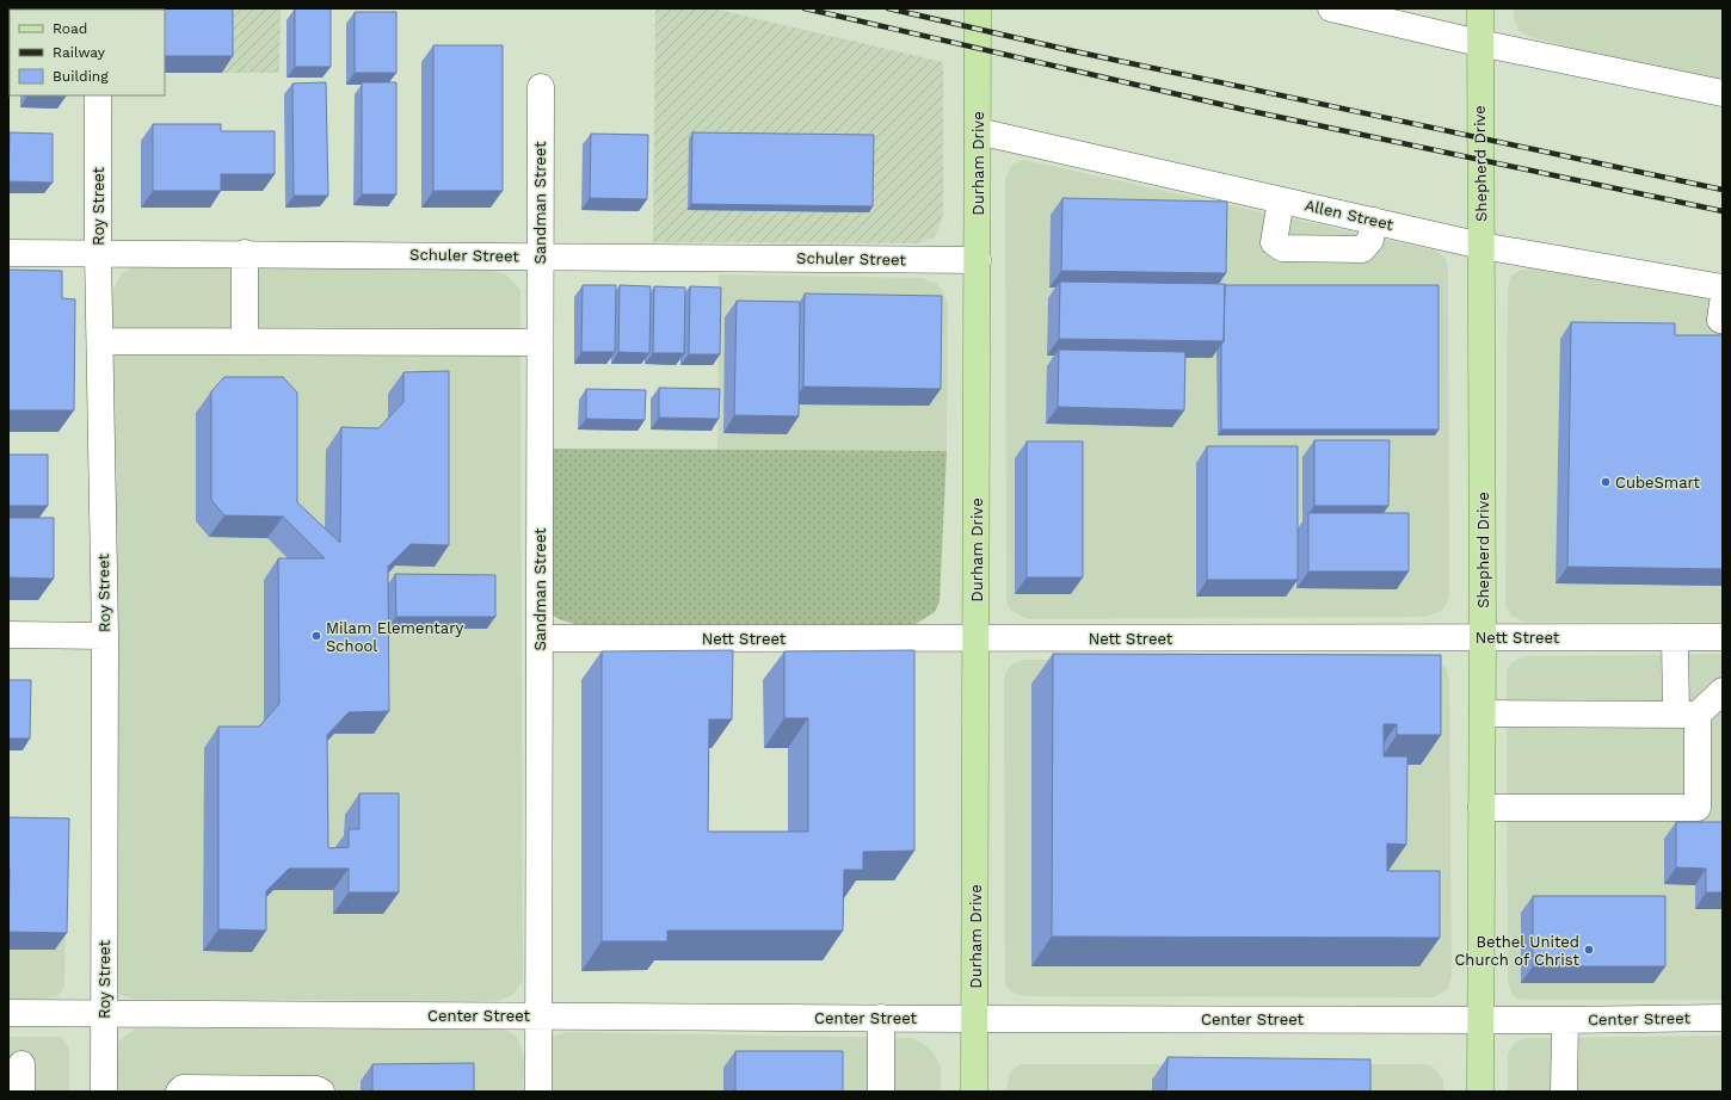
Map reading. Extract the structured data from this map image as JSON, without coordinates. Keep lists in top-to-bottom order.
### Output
{
  "streets": {
    "main road": ["Durham Drive", "Shepherd Drive"],
    "street": [
      "Sandman Street",
      "Roy Street",
      "Allen Street",
      "Schuler Street",
      "Nett Street",
      "Center Street"
    ]
  },
  "crossings": [
    ["Durham Drive", "Allen Street"],
    ["Durham Drive", "Schuler Street"],
    ["Durham Drive", "Nett Street"],
    ["Durham Drive", "Center Street"],
    ["Shepherd Drive", "Allen Street"],
    ["Shepherd Drive", "Nett Street"],
    ["Shepherd Drive", "Center Street"],
    ["Sandman Street", "Schuler Street"],
    ["Sandman Street", "Nett Street"],
    ["Sandman Street", "Center Street"],
    ["Roy Street", "Schuler Street"],
    ["Roy Street", "Center Street"]
  ],
  "places": ["CubeSmart", "Milam Elementary School", "Bethel United Church of Christ"],
  "legend": ["Road", "Railway", "Building"]
}
